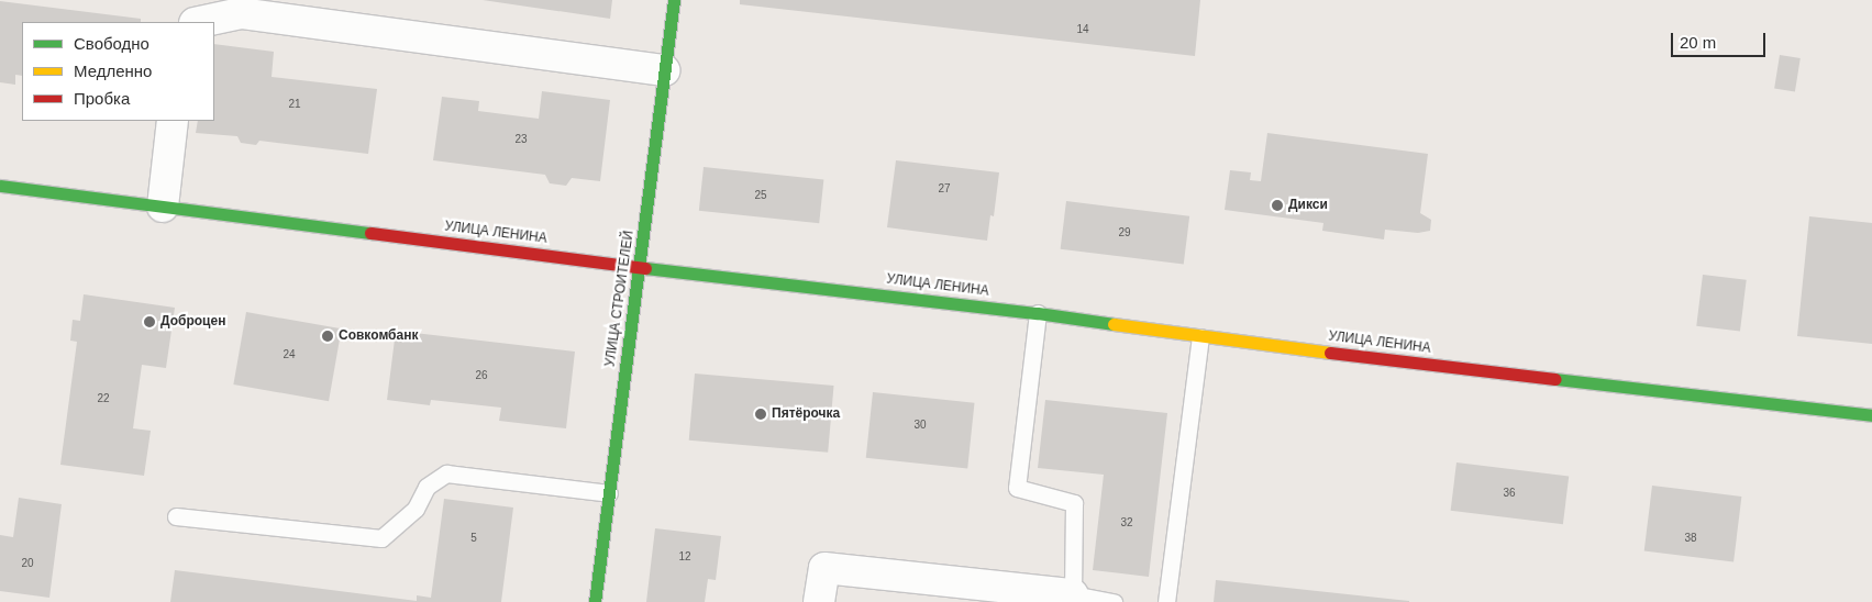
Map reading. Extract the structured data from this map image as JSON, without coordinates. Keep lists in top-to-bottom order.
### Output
{
  "streets": {
    "main road": ["УЛИЦА ЛЕНИНА", "УЛИЦА СТРОИТЕЛЕЙ"]
  },
  "crossings": [
    ["УЛИЦА ЛЕНИНА", "УЛИЦА СТРОИТЕЛЕЙ"]
  ],
  "places": [
    "Дикси",
    "Доброцен",
    "Совкомбанк",
    "Пятёрочка"
  ],
  "house_numbers": [
    "14",
    "21",
    "23",
    "27",
    "25",
    "29",
    "24",
    "26",
    "22",
    "30",
    "36",
    "32",
    "5",
    "38",
    "12",
    "20"
  ],
  "legend": ["Свободно", "Медленно", "Пробка"],
  "scale_bar": "20 m"
}
